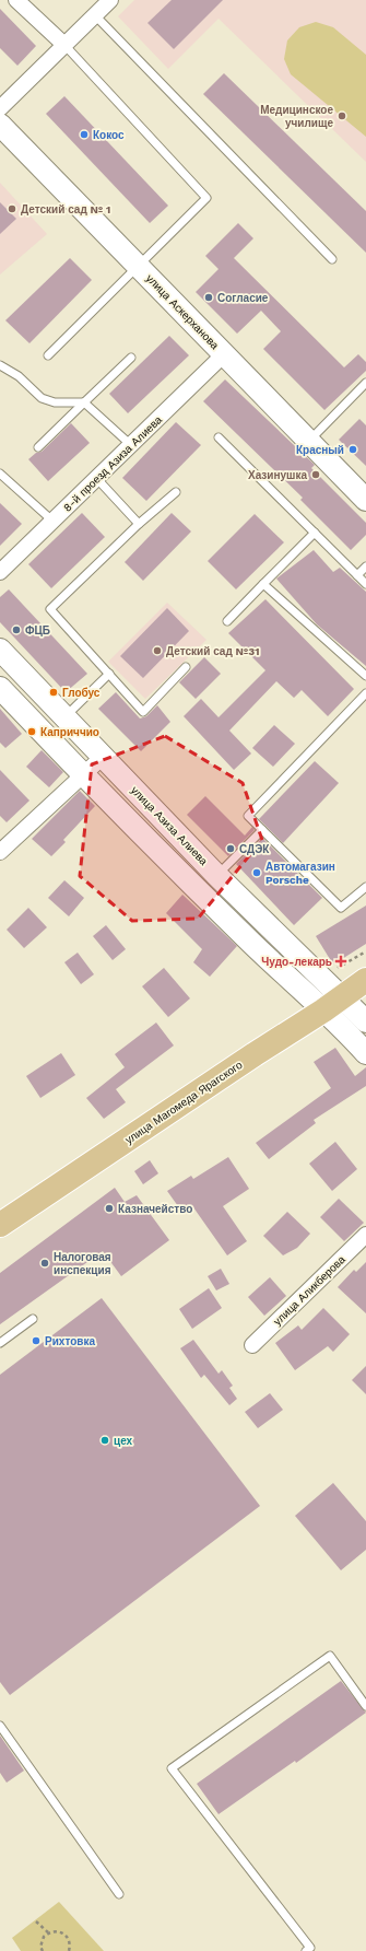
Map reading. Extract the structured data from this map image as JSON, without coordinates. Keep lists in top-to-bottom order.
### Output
{
  "streets": {
    "main road": ["улица Аскерханова", "улица Азиза Алиева", "улица Магомеда Ярагского"],
    "street": ["8-й проезд Азиза Алиева", "улица Аликберова"]
  },
  "crossings": [
    ["улица Аскерханова", "8-й проезд Азиза Алиева"],
    ["улица Азиза Алиева", "улица Магомеда Ярагского"]
  ],
  "places": {
    "other": [
      "Медицинское училище",
      "Кокос",
      "Детский сад № 1",
      "Согласие",
      "Красный",
      "Хазинушка",
      "ФЦБ",
      "Детский сад №31",
      "Глобус",
      "Каприччио",
      "СДЭК",
      "Автомагазин Porsche",
      "Казначейство",
      "Налоговая инспекция",
      "Рихтовка",
      "цех"
    ],
    "health": ["Чудо-лекарь"]
  }
}
